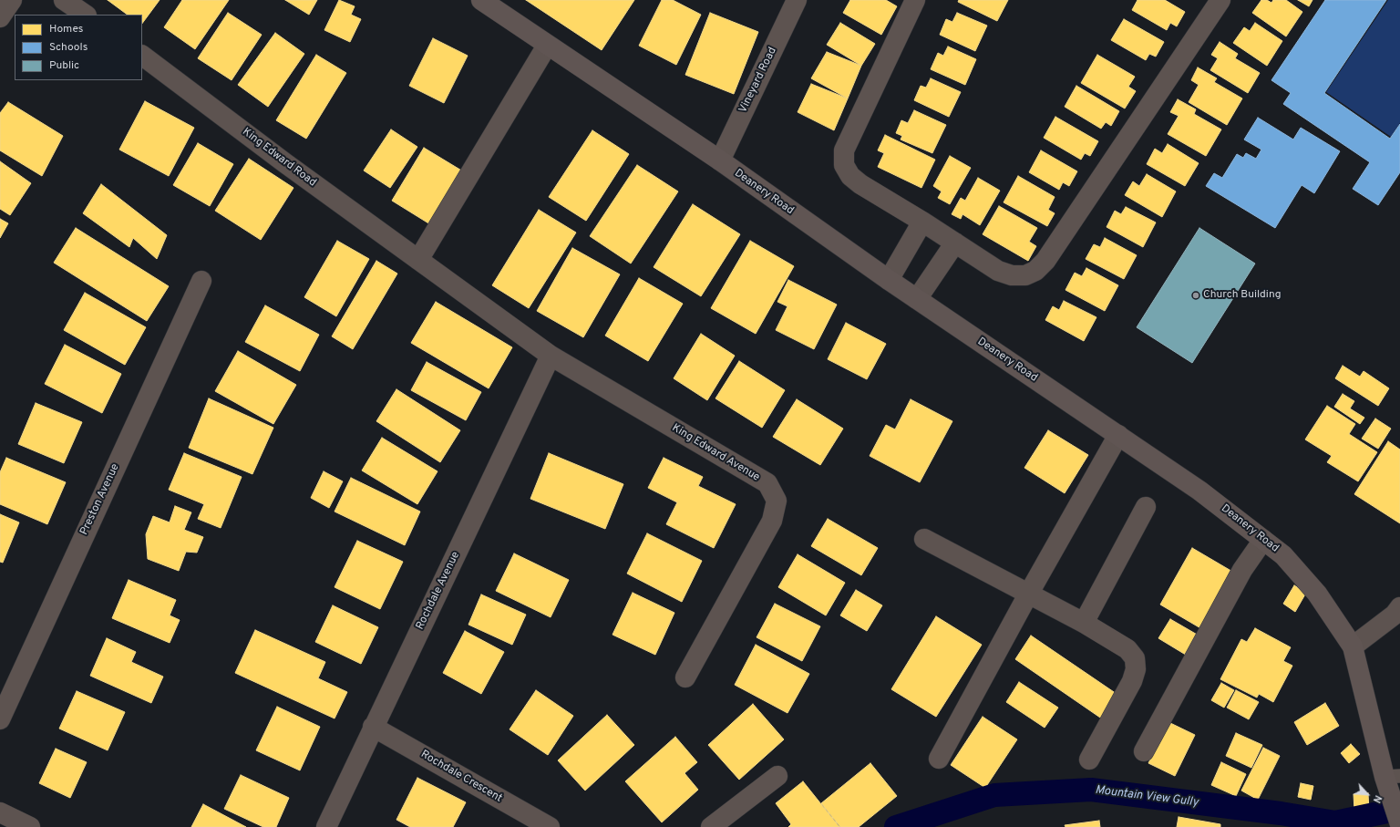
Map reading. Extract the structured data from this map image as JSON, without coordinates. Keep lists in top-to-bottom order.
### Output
{
  "streets": {
    "street": [
      "Vineyard Road",
      "King Edward Road",
      "Deanery Road",
      "King Edward Avenue",
      "Preston Avenue",
      "Rochdale Avenue",
      "Rochdale Crescent"
    ]
  },
  "crossings": [
    ["Vineyard Road", "Deanery Road"],
    ["King Edward Road", "King Edward Avenue"],
    ["King Edward Road", "Rochdale Avenue"],
    ["King Edward Avenue", "Rochdale Avenue"],
    ["Rochdale Avenue", "Rochdale Crescent"]
  ],
  "water": ["Mountain View Gully"],
  "places": ["Church Building"],
  "legend": ["Homes", "Schools", "Public"],
  "north": "bottom right"
}
